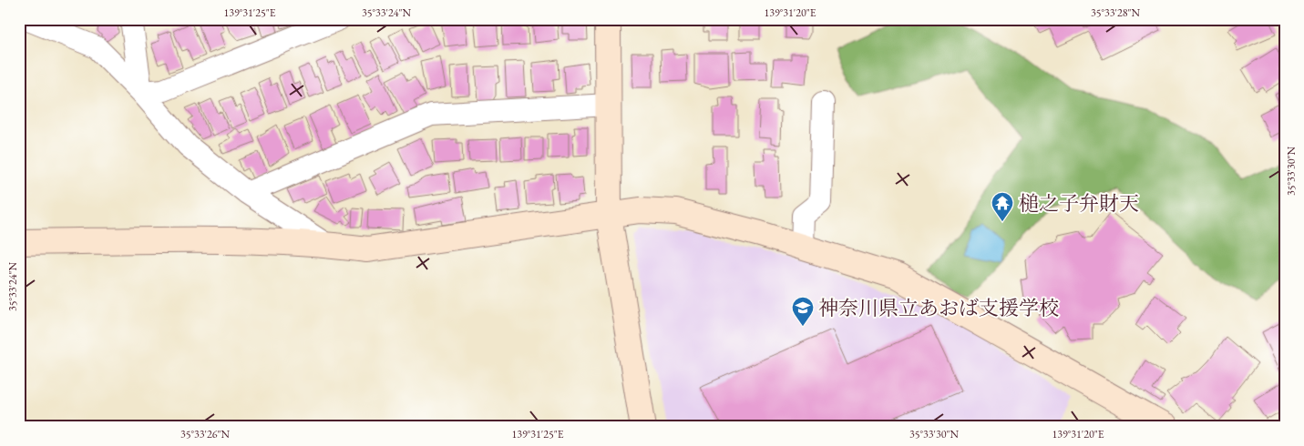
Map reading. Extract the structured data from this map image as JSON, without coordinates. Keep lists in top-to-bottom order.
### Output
{
  "places": {
    "temple": ["槌之子弁財天"],
    "school or university": ["神奈川県立あおば支援学校"]
  },
  "coordinates": [
    "139°31'25\"E",
    "35°33'24\"N",
    "139°31'20\"E",
    "35°33'28\"N",
    "35°33'30\"N",
    "35°33'26\"N"
  ]
}
